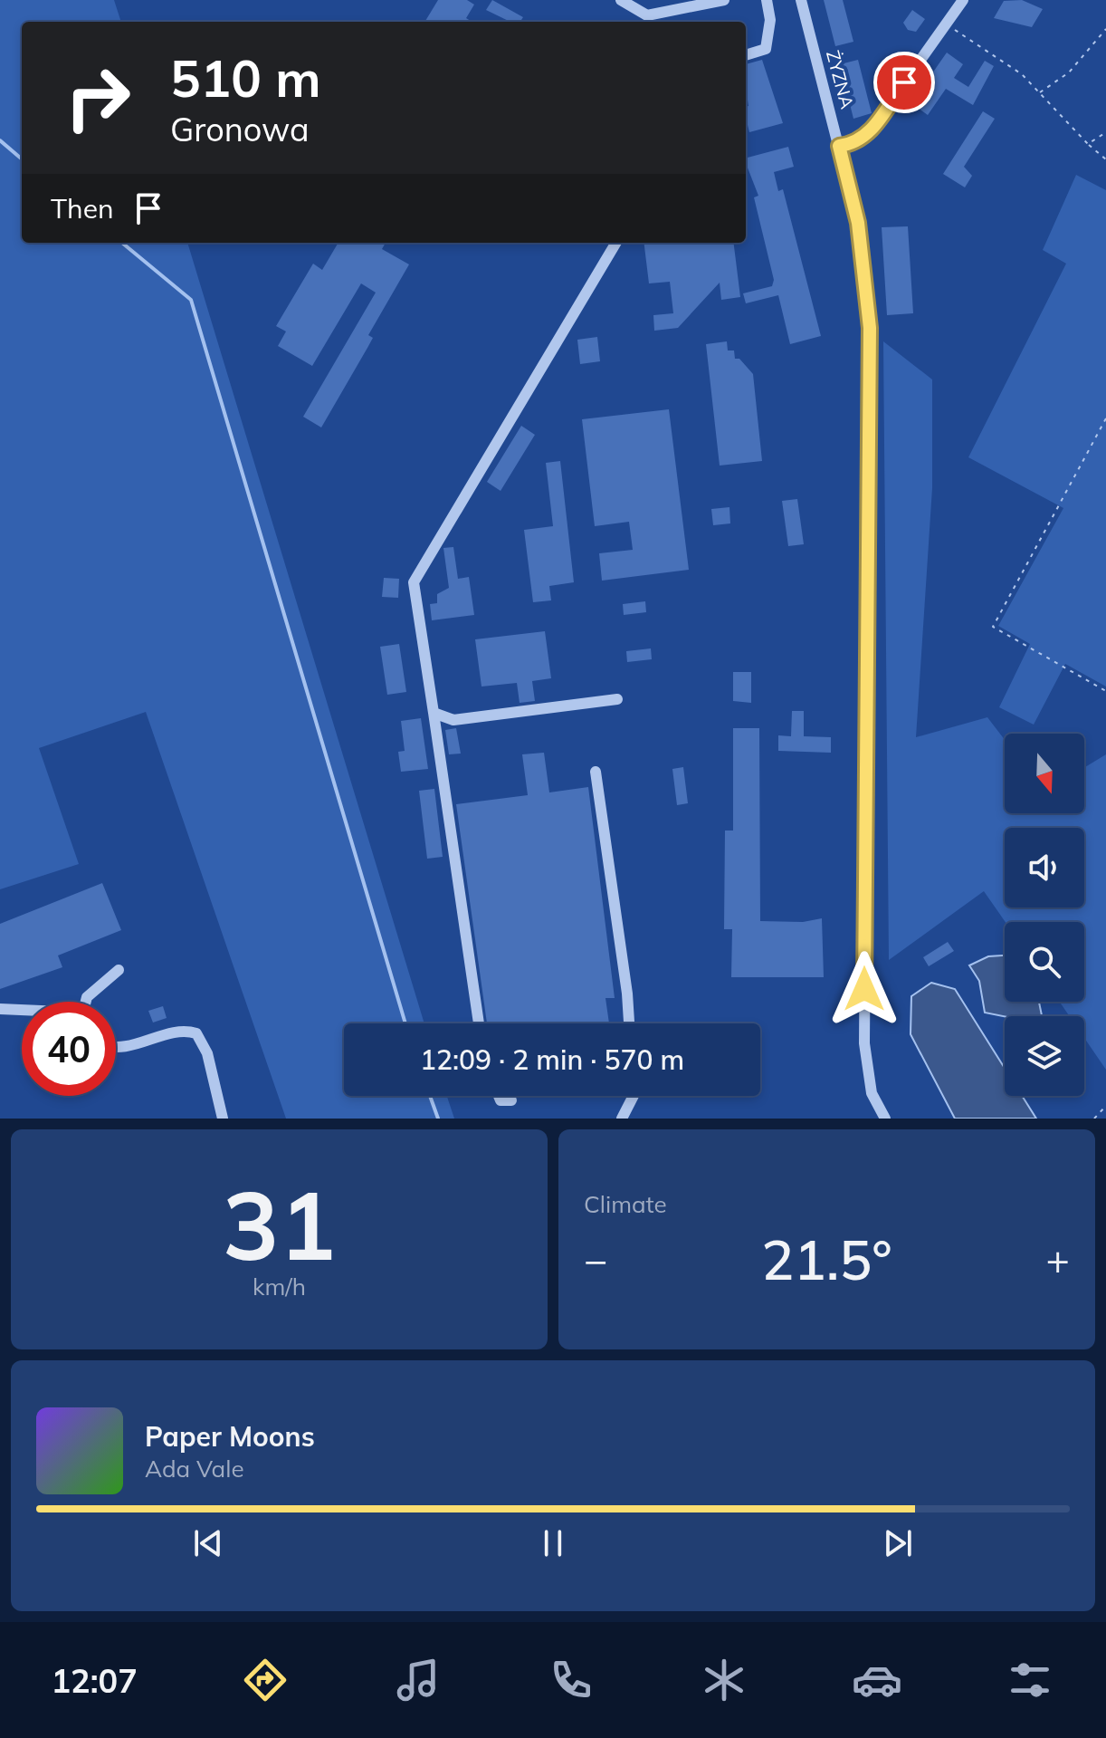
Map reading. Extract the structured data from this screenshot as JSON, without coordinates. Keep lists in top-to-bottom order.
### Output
{
  "streets": {
    "street": ["ŻYZNA"]
  },
  "north": "bottom",
  "page": {
    "turn": ["510 m", "Gronowa"],
    "then": "Then",
    "limit": "40",
    "trip": "12:09 · 2 min · 570 m",
    "tile": [
      ["31", "km/h"],
      "Climate"
    ],
    "heat": ["−", "21.5°", "+"],
    "song": ["Paper Moons", "Ada Vale"],
    "tabs": "12:07"
  }
}
